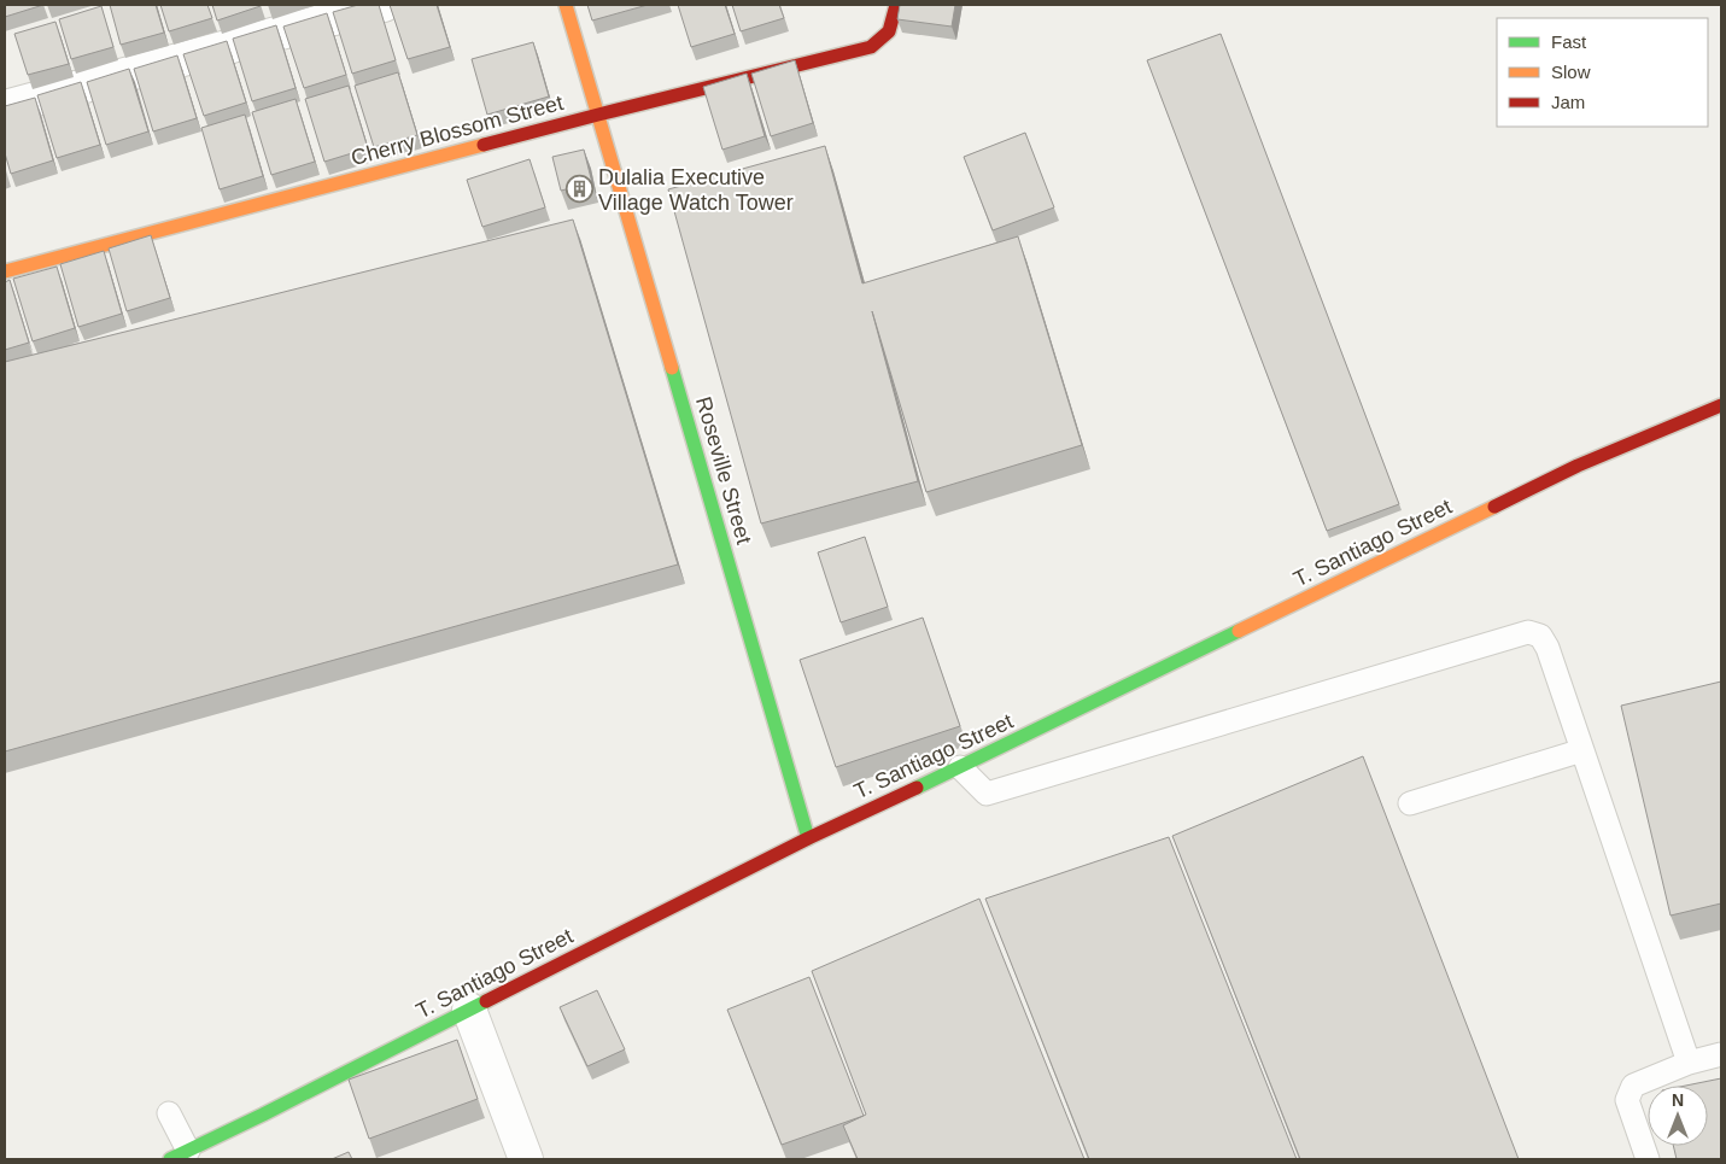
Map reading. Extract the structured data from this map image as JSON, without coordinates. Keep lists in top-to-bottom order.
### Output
{
  "streets": {
    "street": ["Cherry Blossom Street", "Roseville Street", "T. Santiago Street"]
  },
  "crossings": [
    ["Cherry Blossom Street", "Roseville Street"],
    ["Roseville Street", "T. Santiago Street"]
  ],
  "places": {
    "building": ["Dulalia Executive Village Watch Tower"]
  },
  "legend": ["Fast", "Slow", "Jam"],
  "north": "top"
}
